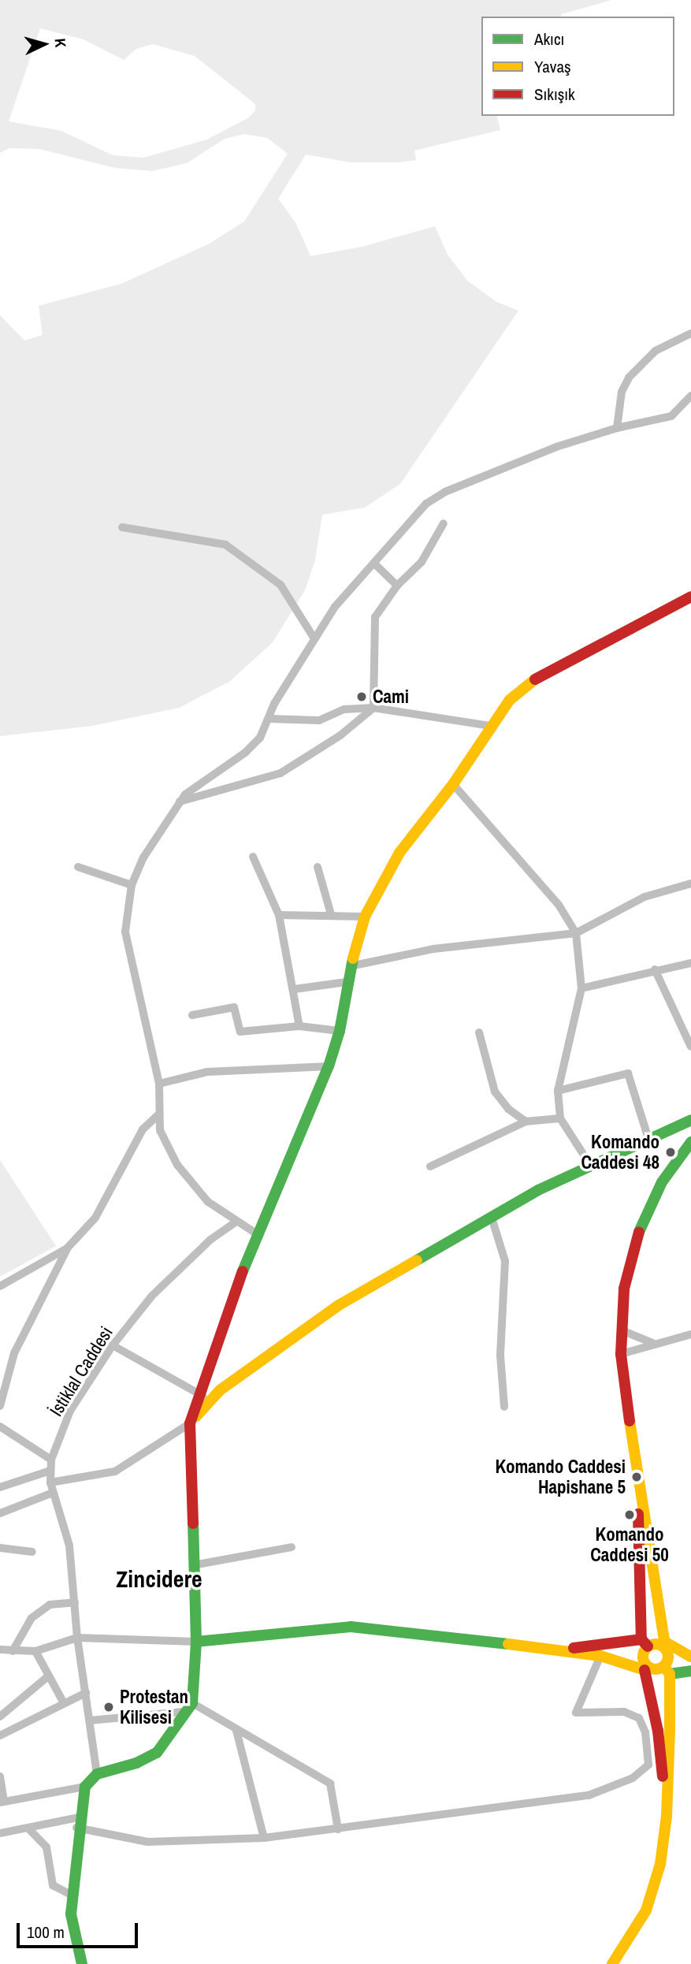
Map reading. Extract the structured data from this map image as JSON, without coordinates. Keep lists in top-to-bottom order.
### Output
{
  "streets": {
    "street": ["İstiklal Caddesi"]
  },
  "districts": ["Zincidere"],
  "places": [
    "Cami",
    "Komando Caddesi 48",
    "Komando Caddesi Hapishane 5",
    "Komando Caddesi 50",
    "Protestan Kilisesi"
  ],
  "legend": ["Akıcı", "Yavaş", "Sıkışık"],
  "scale_bar": "100 m",
  "north": "right"
}
